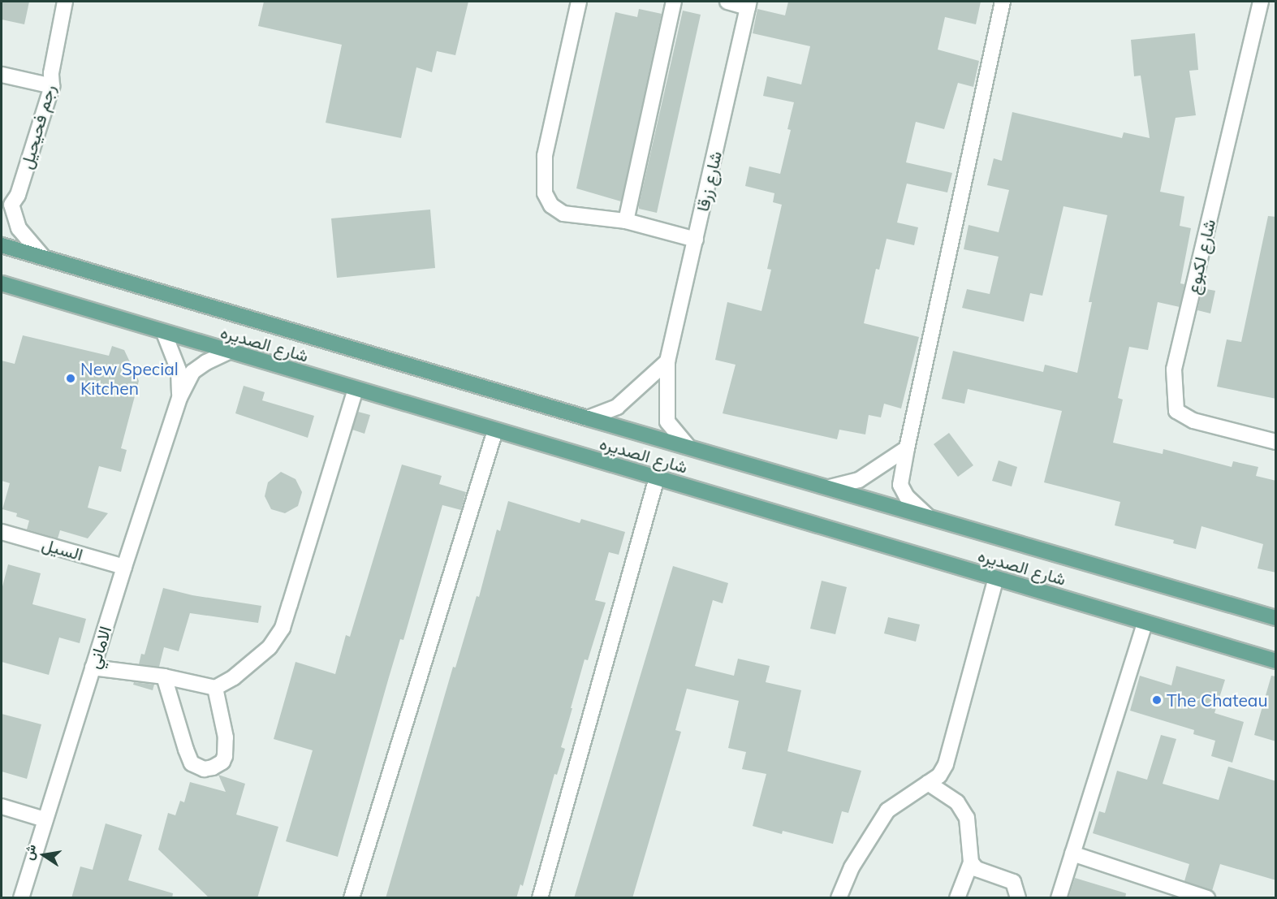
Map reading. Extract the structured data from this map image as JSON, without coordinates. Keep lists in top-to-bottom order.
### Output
{
  "streets": {
    "main road": ["شارع الصديره"],
    "street": [
      "رجم فحيحيل",
      "شارع زرقا",
      "شارع لكبوع",
      "السيل",
      "الاماني"
    ]
  },
  "crossings": [
    ["رجم فحيحيل", "شارع الصديره"],
    ["شارع زرقا", "شارع الصديره"],
    ["شارع الصديره", "الاماني"],
    ["السيل", "الاماني"]
  ],
  "places": ["New Special Kitchen", "The Chateau"],
  "north": "left"
}
